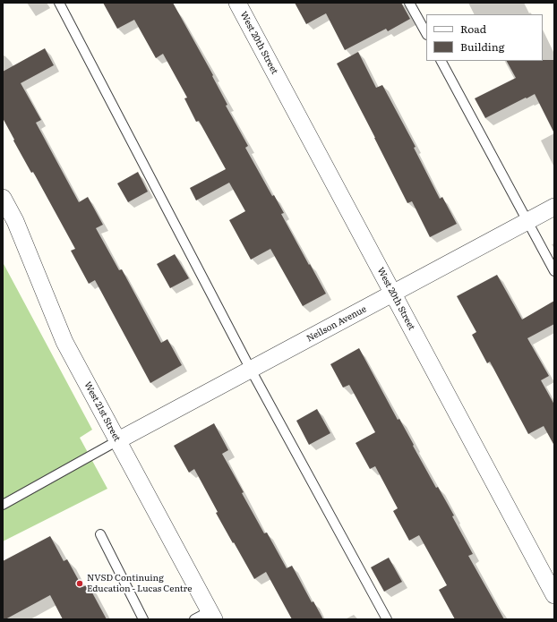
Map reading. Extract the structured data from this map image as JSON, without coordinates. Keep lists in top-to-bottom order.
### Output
{
  "streets": {
    "street": ["West 20th Street", "Neilson Avenue", "West 21st Street"]
  },
  "crossings": [
    ["West 20th Street", "Neilson Avenue"],
    ["Neilson Avenue", "West 21st Street"]
  ],
  "places": ["NVSD Continuing Education - Lucas Centre"],
  "legend": ["Road", "Building"]
}
